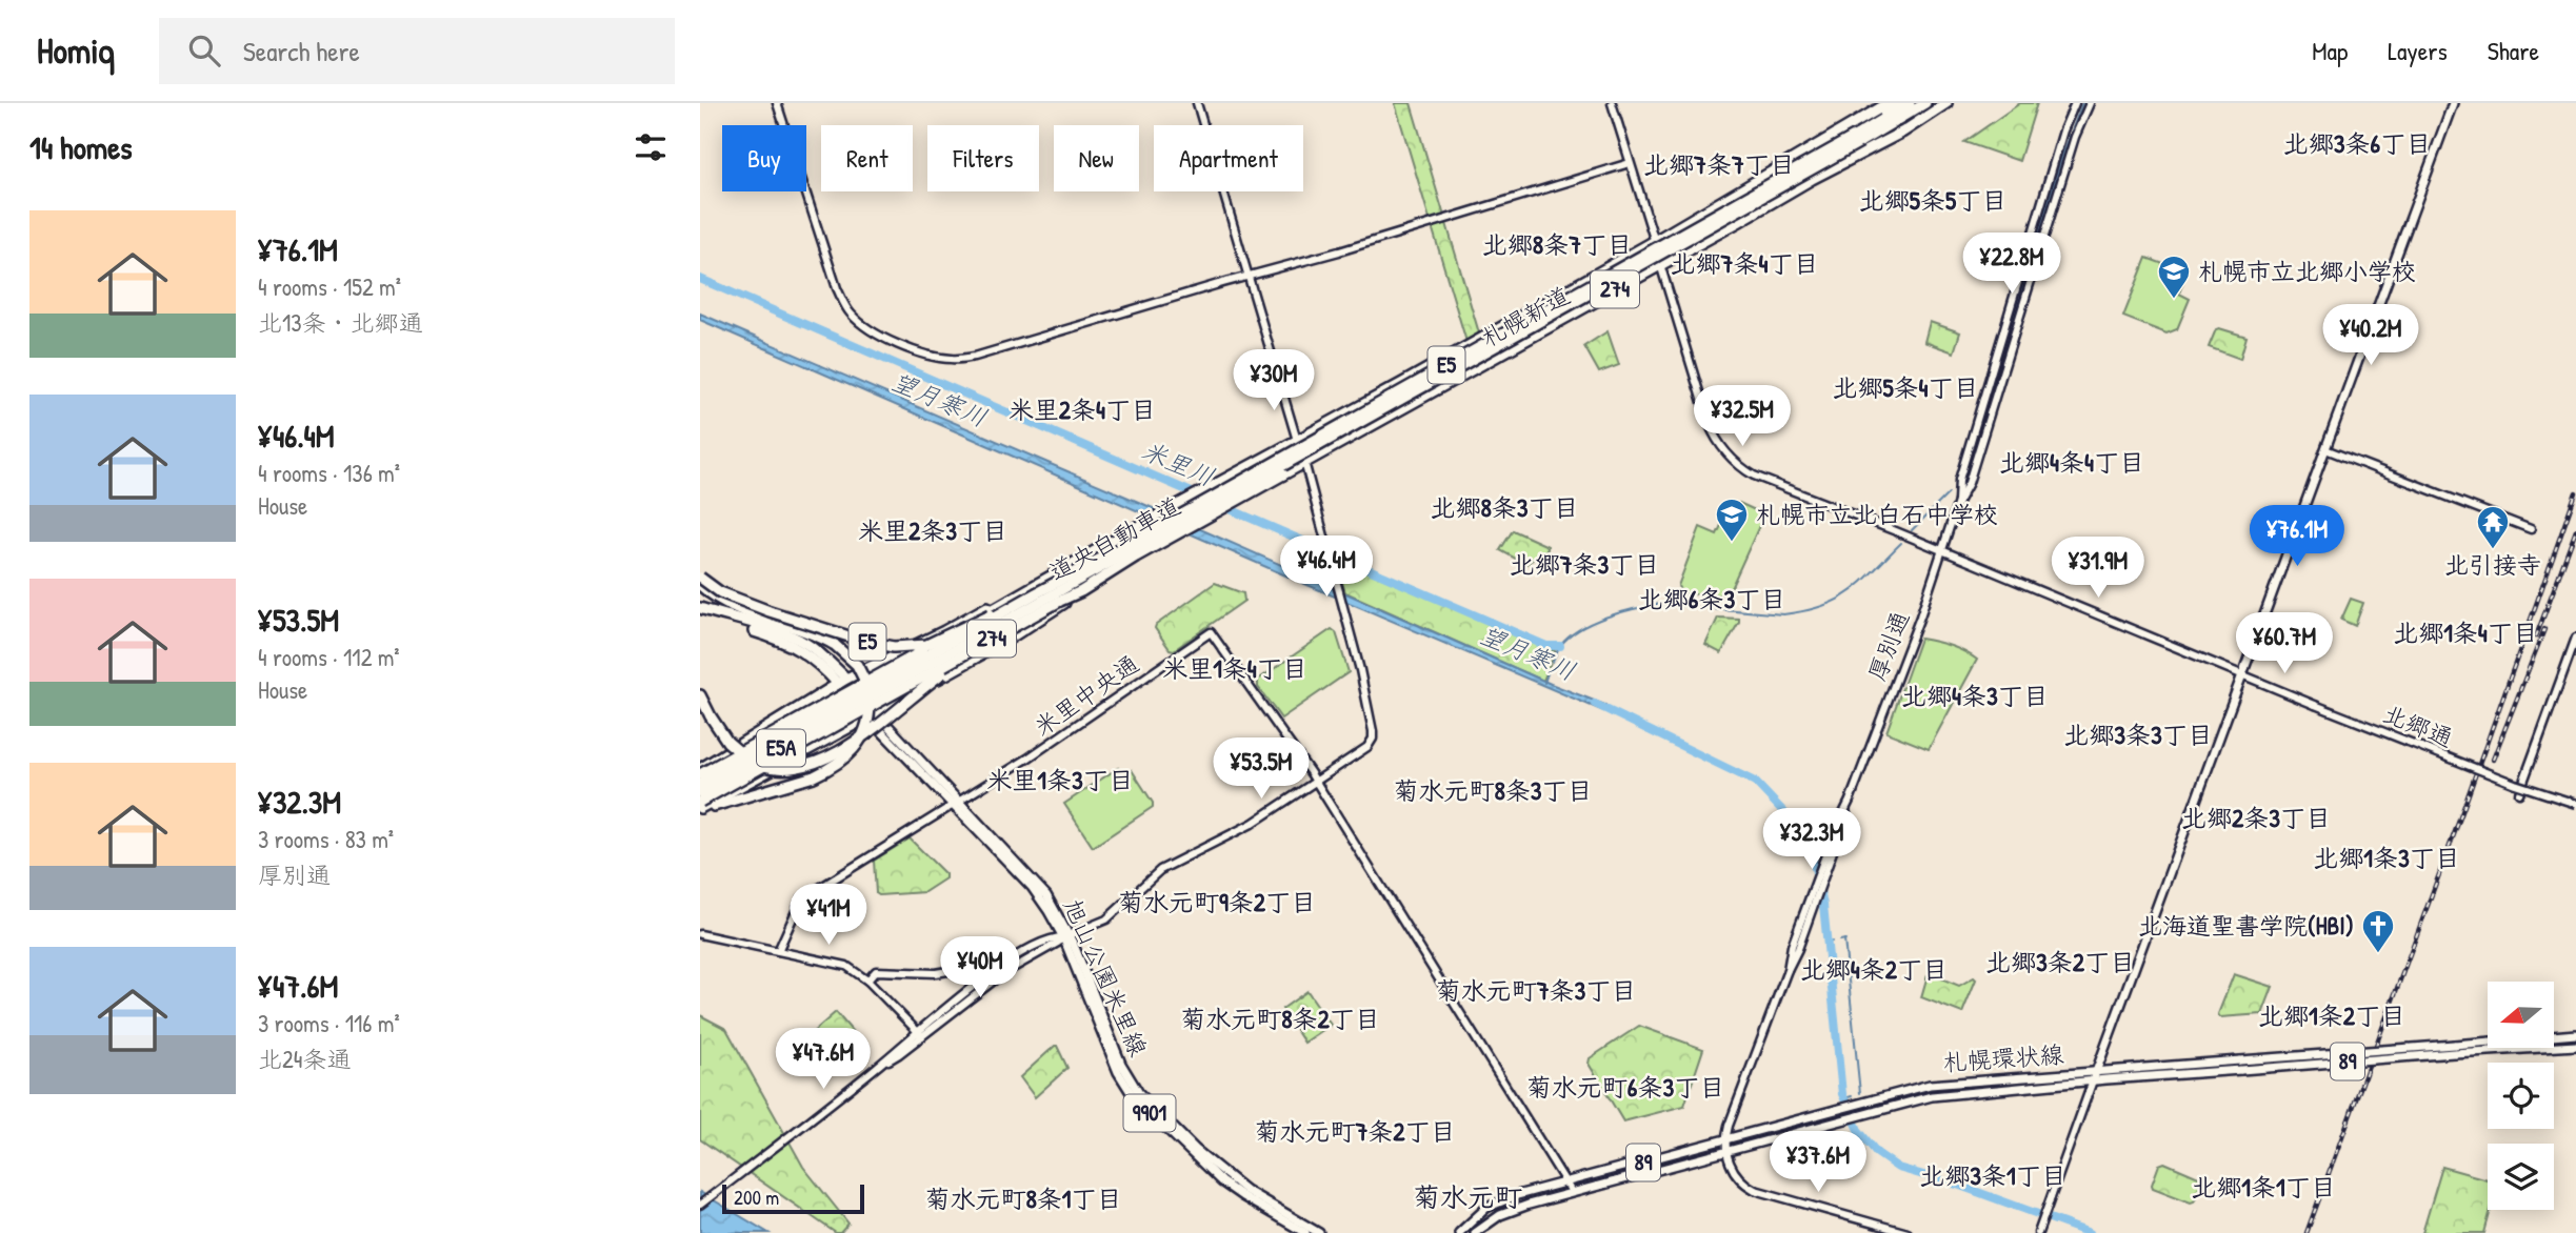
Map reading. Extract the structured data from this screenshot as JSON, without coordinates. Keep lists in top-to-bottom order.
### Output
{
  "streets": {
    "highway": [
      "274",
      "札幌新道",
      "E5",
      "道央自動車道",
      "E5A"
    ],
    "main road": [
      "旭山公園米里線",
      "札幌環状線",
      "89",
      "9901"
    ],
    "street": ["厚別通", "米里中央通", "北郷通"]
  },
  "crossings": [
    ["札幌新道", "北郷通"],
    ["E5", "道央自動車道"],
    ["道央自動車道", "E5A"],
    ["厚別通", "北郷通"],
    ["厚別通", "札幌環状線"],
    ["米里中央通", "旭山公園米里線"],
    ["米里中央通", "札幌環状線"]
  ],
  "districts": [
    "北郷3条6丁目",
    "北郷7条7丁目",
    "北郷5条5丁目",
    "北郷8条7丁目",
    "北郷7条4丁目",
    "北郷5条4丁目",
    "米里2条4丁目",
    "北郷4条4丁目",
    "北郷8条3丁目",
    "米里2条3丁目",
    "北郷7条3丁目",
    "北郷6条3丁目",
    "北郷1条4丁目",
    "米里1条4丁目",
    "北郷4条3丁目",
    "北郷3条3丁目",
    "米里1条3丁目",
    "菊水元町8条3丁目",
    "北郷2条3丁目",
    "北郷1条3丁目",
    "菊水元町9条2丁目",
    "北郷3条2丁目",
    "北郷4条2丁目",
    "菊水元町7条3丁目",
    "北郷1条2丁目",
    "菊水元町8条2丁目",
    "菊水元町6条3丁目",
    "菊水元町7条2丁目",
    "北郷3条1丁目",
    "北郷1条1丁目",
    "菊水元町",
    "菊水元町8条1丁目"
  ],
  "water": ["望月寒川", "米里川"],
  "places": {
    "school or university": ["札幌市立北郷小学校", "札幌市立北白石中学校"],
    "temple": ["北引接寺"],
    "church": ["北海道聖書学院(HBI)"]
  },
  "scale_bar": "200 m",
  "north": "left",
  "page": {
    "header": "Homiq",
    "search": "Search here",
    "nav": ["Map", "Layers", "Share"],
    "heading": "14 homes",
    "chip": [
      "Buy",
      "Rent",
      "Filters",
      "New",
      "Apartment"
    ],
    "list": [
      {
        "name": "¥76.1M",
        "note": "4 rooms · 152 m² · 北13条・北郷通"
      },
      {
        "name": "¥46.4M",
        "note": "4 rooms · 136 m² · House"
      },
      {
        "name": "¥53.5M",
        "note": "4 rooms · 112 m² · House"
      },
      {
        "name": "¥32.3M",
        "note": "3 rooms · 83 m² · 厚別通"
      },
      {
        "name": "¥47.6M",
        "note": "3 rooms · 116 m² · 北24条通"
      }
    ],
    "price": [
      "¥22.8M",
      "¥40.2M",
      "¥30M",
      "¥32.5M",
      "¥76.1M",
      "¥46.4M",
      "¥31.9M",
      "¥60.7M",
      "¥53.5M",
      "¥32.3M",
      "¥41M",
      "¥40M",
      "¥47.6M",
      "¥37.6M"
    ],
    "scale": "200 m"
  }
}
